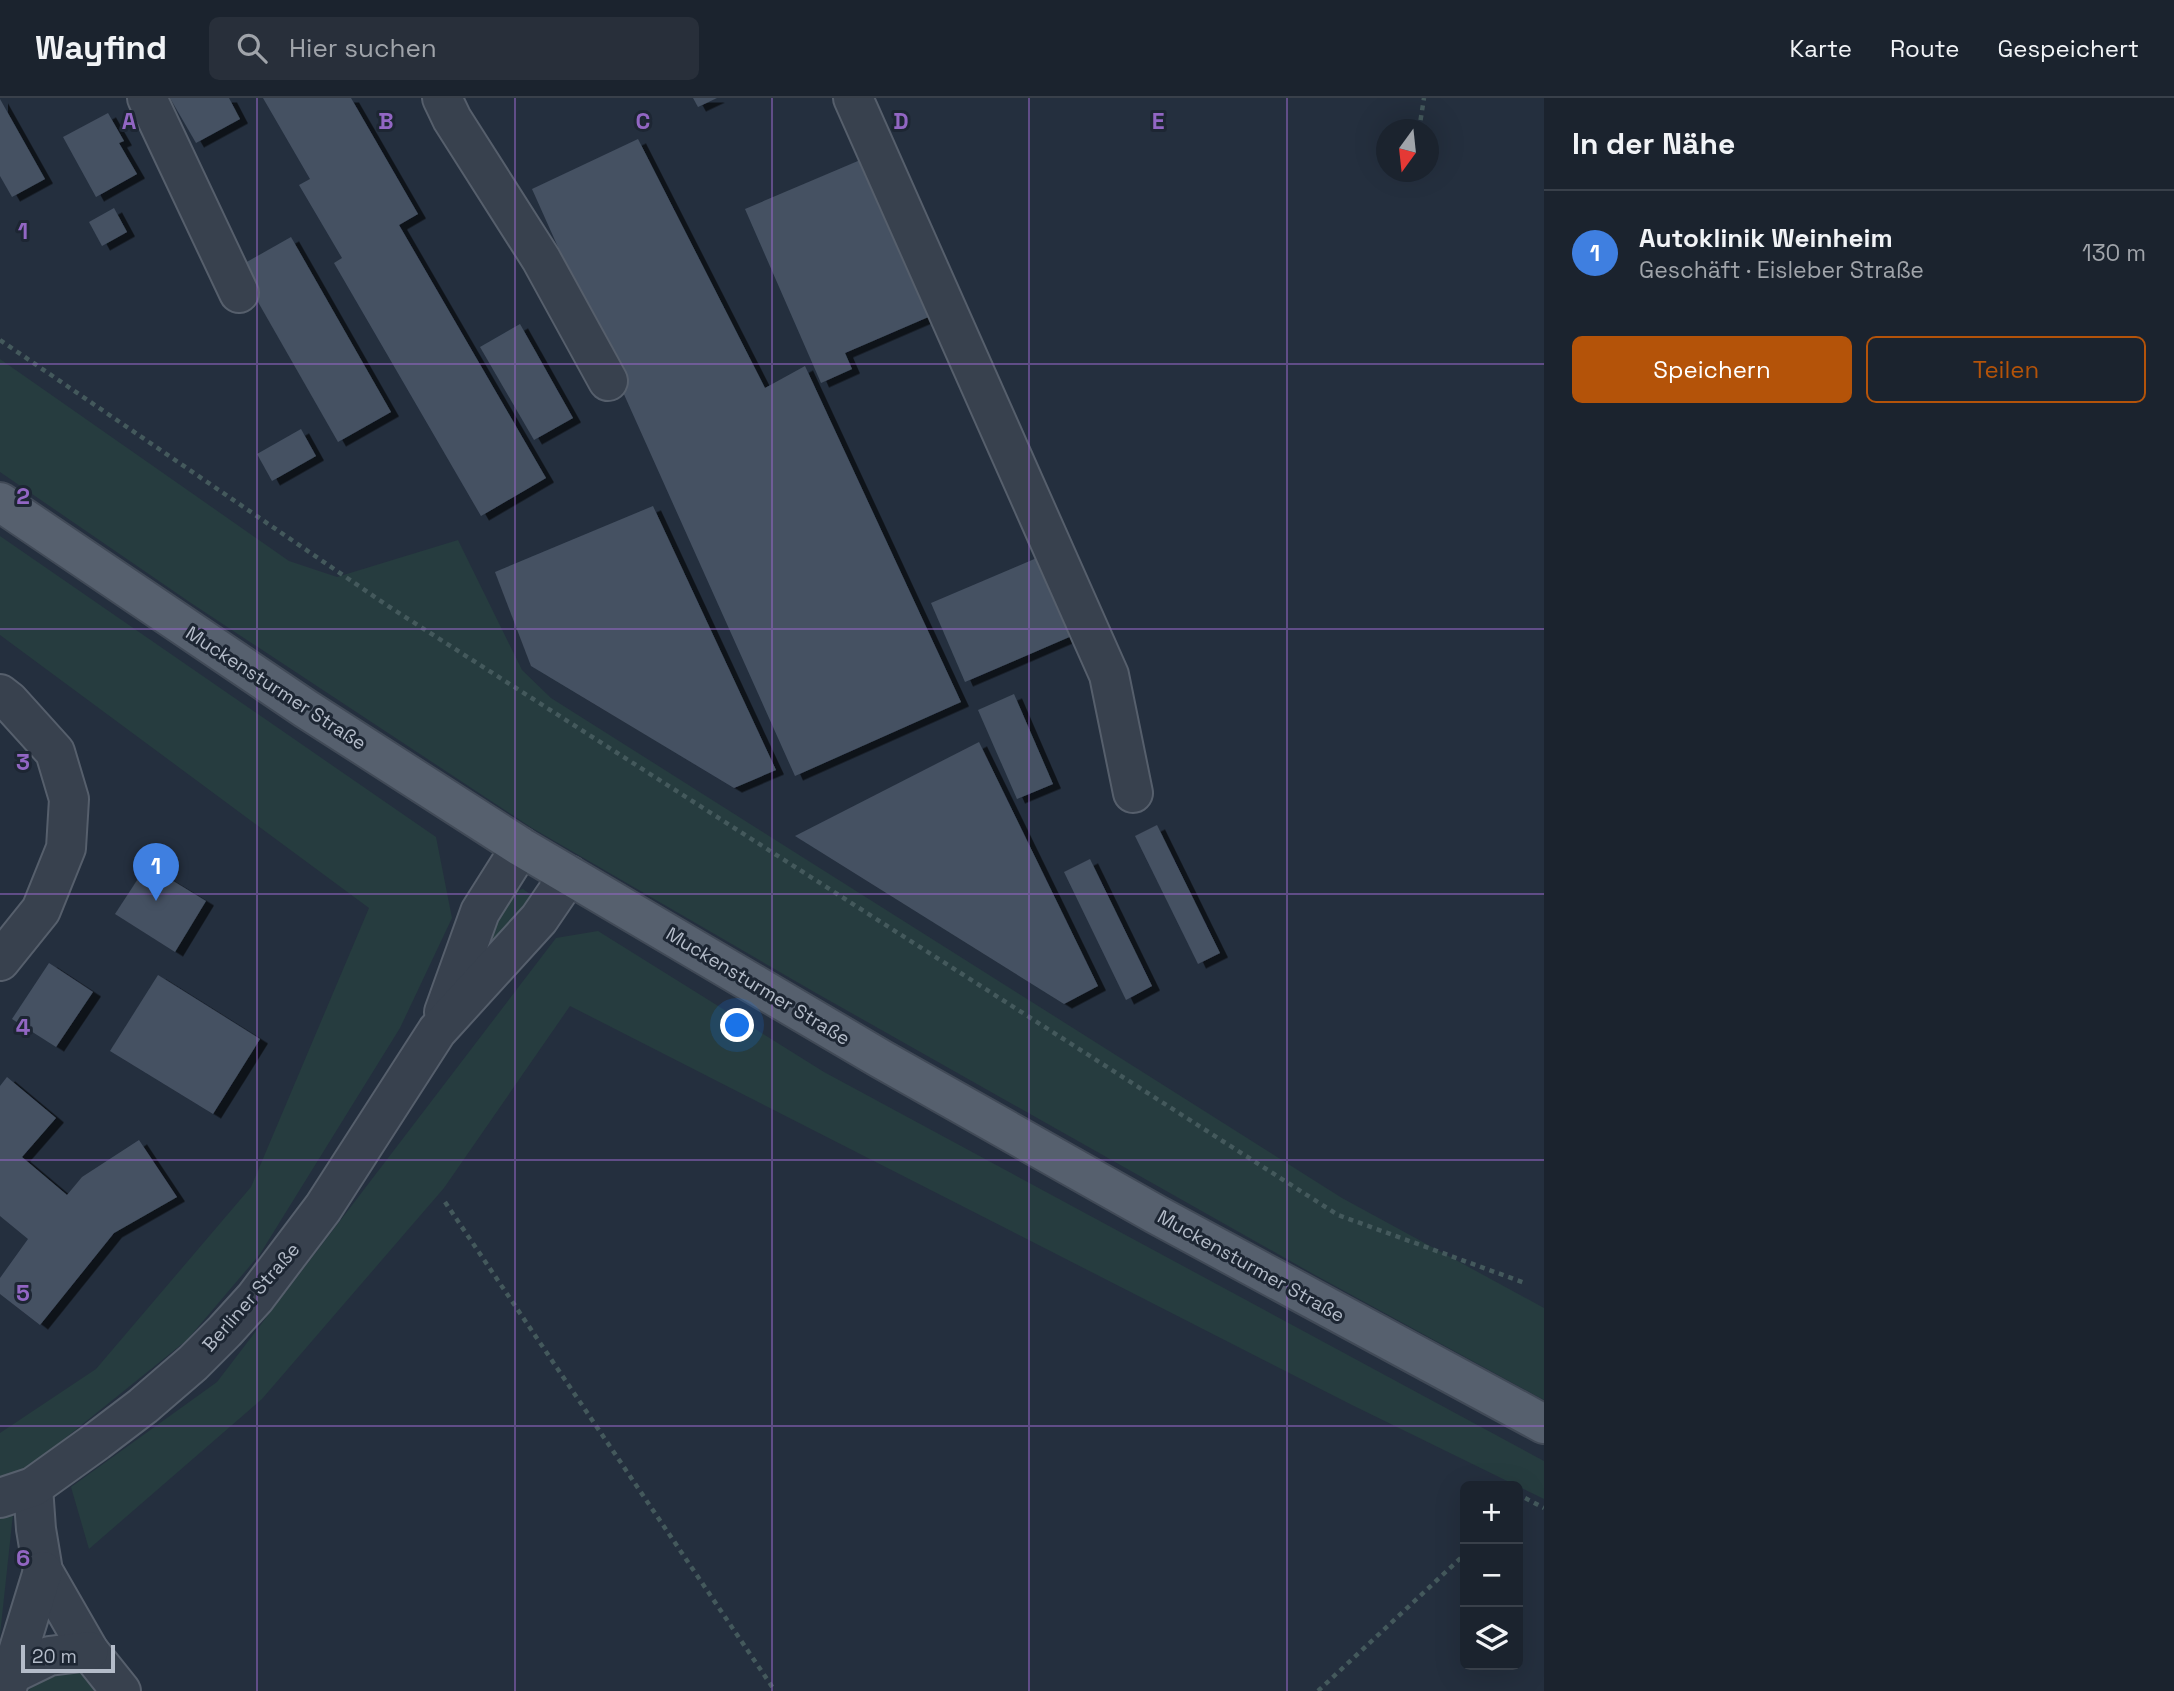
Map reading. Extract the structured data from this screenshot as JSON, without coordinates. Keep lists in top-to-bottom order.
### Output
{
  "streets": {
    "main road": ["Muckensturmer Straße"],
    "street": ["Berliner Straße"]
  },
  "crossings": [
    ["Muckensturmer Straße", "Berliner Straße"]
  ],
  "scale_bar": "20 m",
  "north": "bottom",
  "page": {
    "header": "Wayfind",
    "search": "Hier suchen",
    "nav": ["Karte", "Route", "Gespeichert"],
    "heading": "In der Nähe",
    "list": [
      {
        "mark": "1",
        "name": "Autoklinik Weinheim",
        "note": "Geschäft · Eisleber Straße",
        "value": "130 m"
      }
    ],
    "buttons": ["Speichern", "Teilen"],
    "pins": "1",
    "map_buttons": ["+", "−"],
    "scale": "20 m"
  },
  "grid": {
    "columns": [
      "A",
      "B",
      "C",
      "D",
      "E"
    ],
    "rows": [
      "1",
      "2",
      "3",
      "4",
      "5",
      "6"
    ]
  }
}
